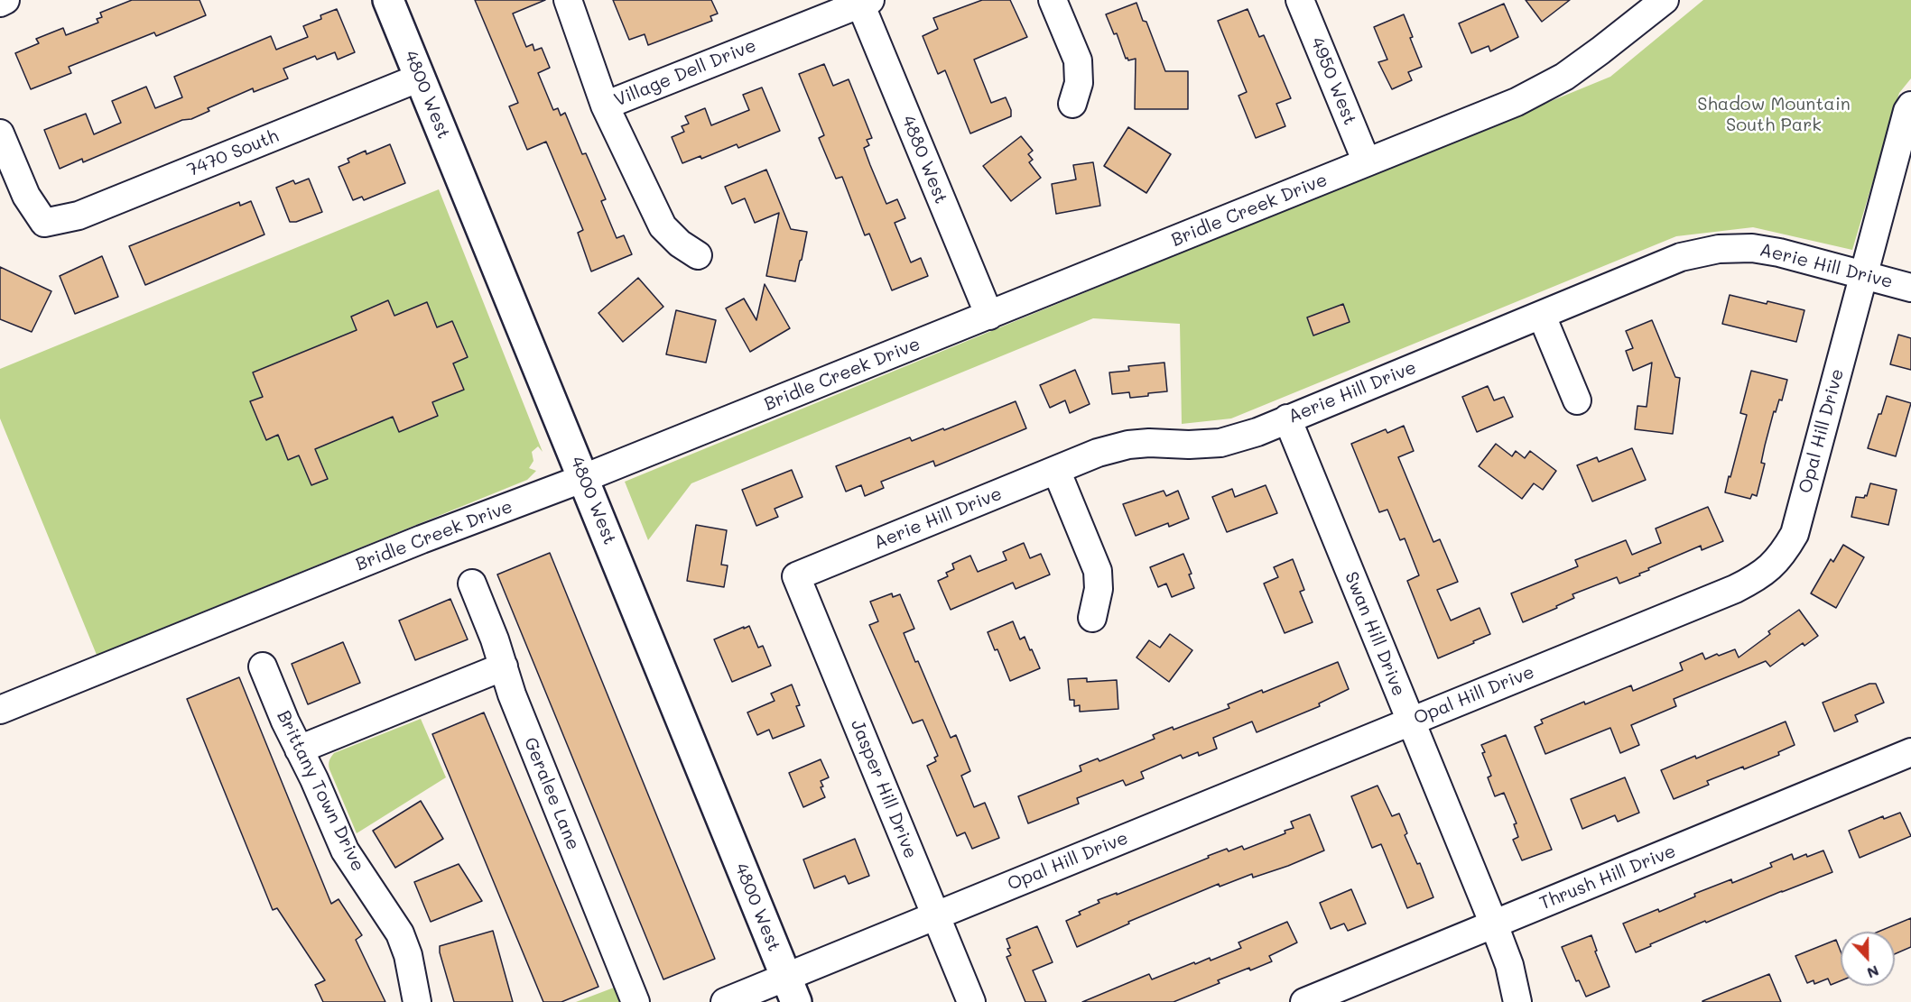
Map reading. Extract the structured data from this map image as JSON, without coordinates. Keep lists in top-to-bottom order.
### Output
{
  "streets": {
    "main road": ["4800 West"],
    "street": [
      "Village Dell Drive",
      "4950 West",
      "7470 South",
      "4880 West",
      "Bridle Creek Drive",
      "Aerie Hill Drive",
      "Opal Hill Drive",
      "Swan Hill Drive",
      "Jasper Hill Drive",
      "Brittany Town Drive",
      "Geralee Lane",
      "Thrush Hill Drive"
    ]
  },
  "crossings": [
    ["Village Dell Drive", "4880 West"],
    ["4950 West", "Bridle Creek Drive"],
    ["4800 West", "7470 South"],
    ["4800 West", "Bridle Creek Drive"],
    ["4800 West", "Opal Hill Drive"],
    ["4880 West", "Bridle Creek Drive"],
    ["Aerie Hill Drive", "Opal Hill Drive"],
    ["Aerie Hill Drive", "Swan Hill Drive"],
    ["Aerie Hill Drive", "Jasper Hill Drive"],
    ["Opal Hill Drive", "Swan Hill Drive"],
    ["Opal Hill Drive", "Jasper Hill Drive"],
    ["Swan Hill Drive", "Thrush Hill Drive"]
  ],
  "parks": ["Shadow Mountain South Park"],
  "north": "bottom"
}
